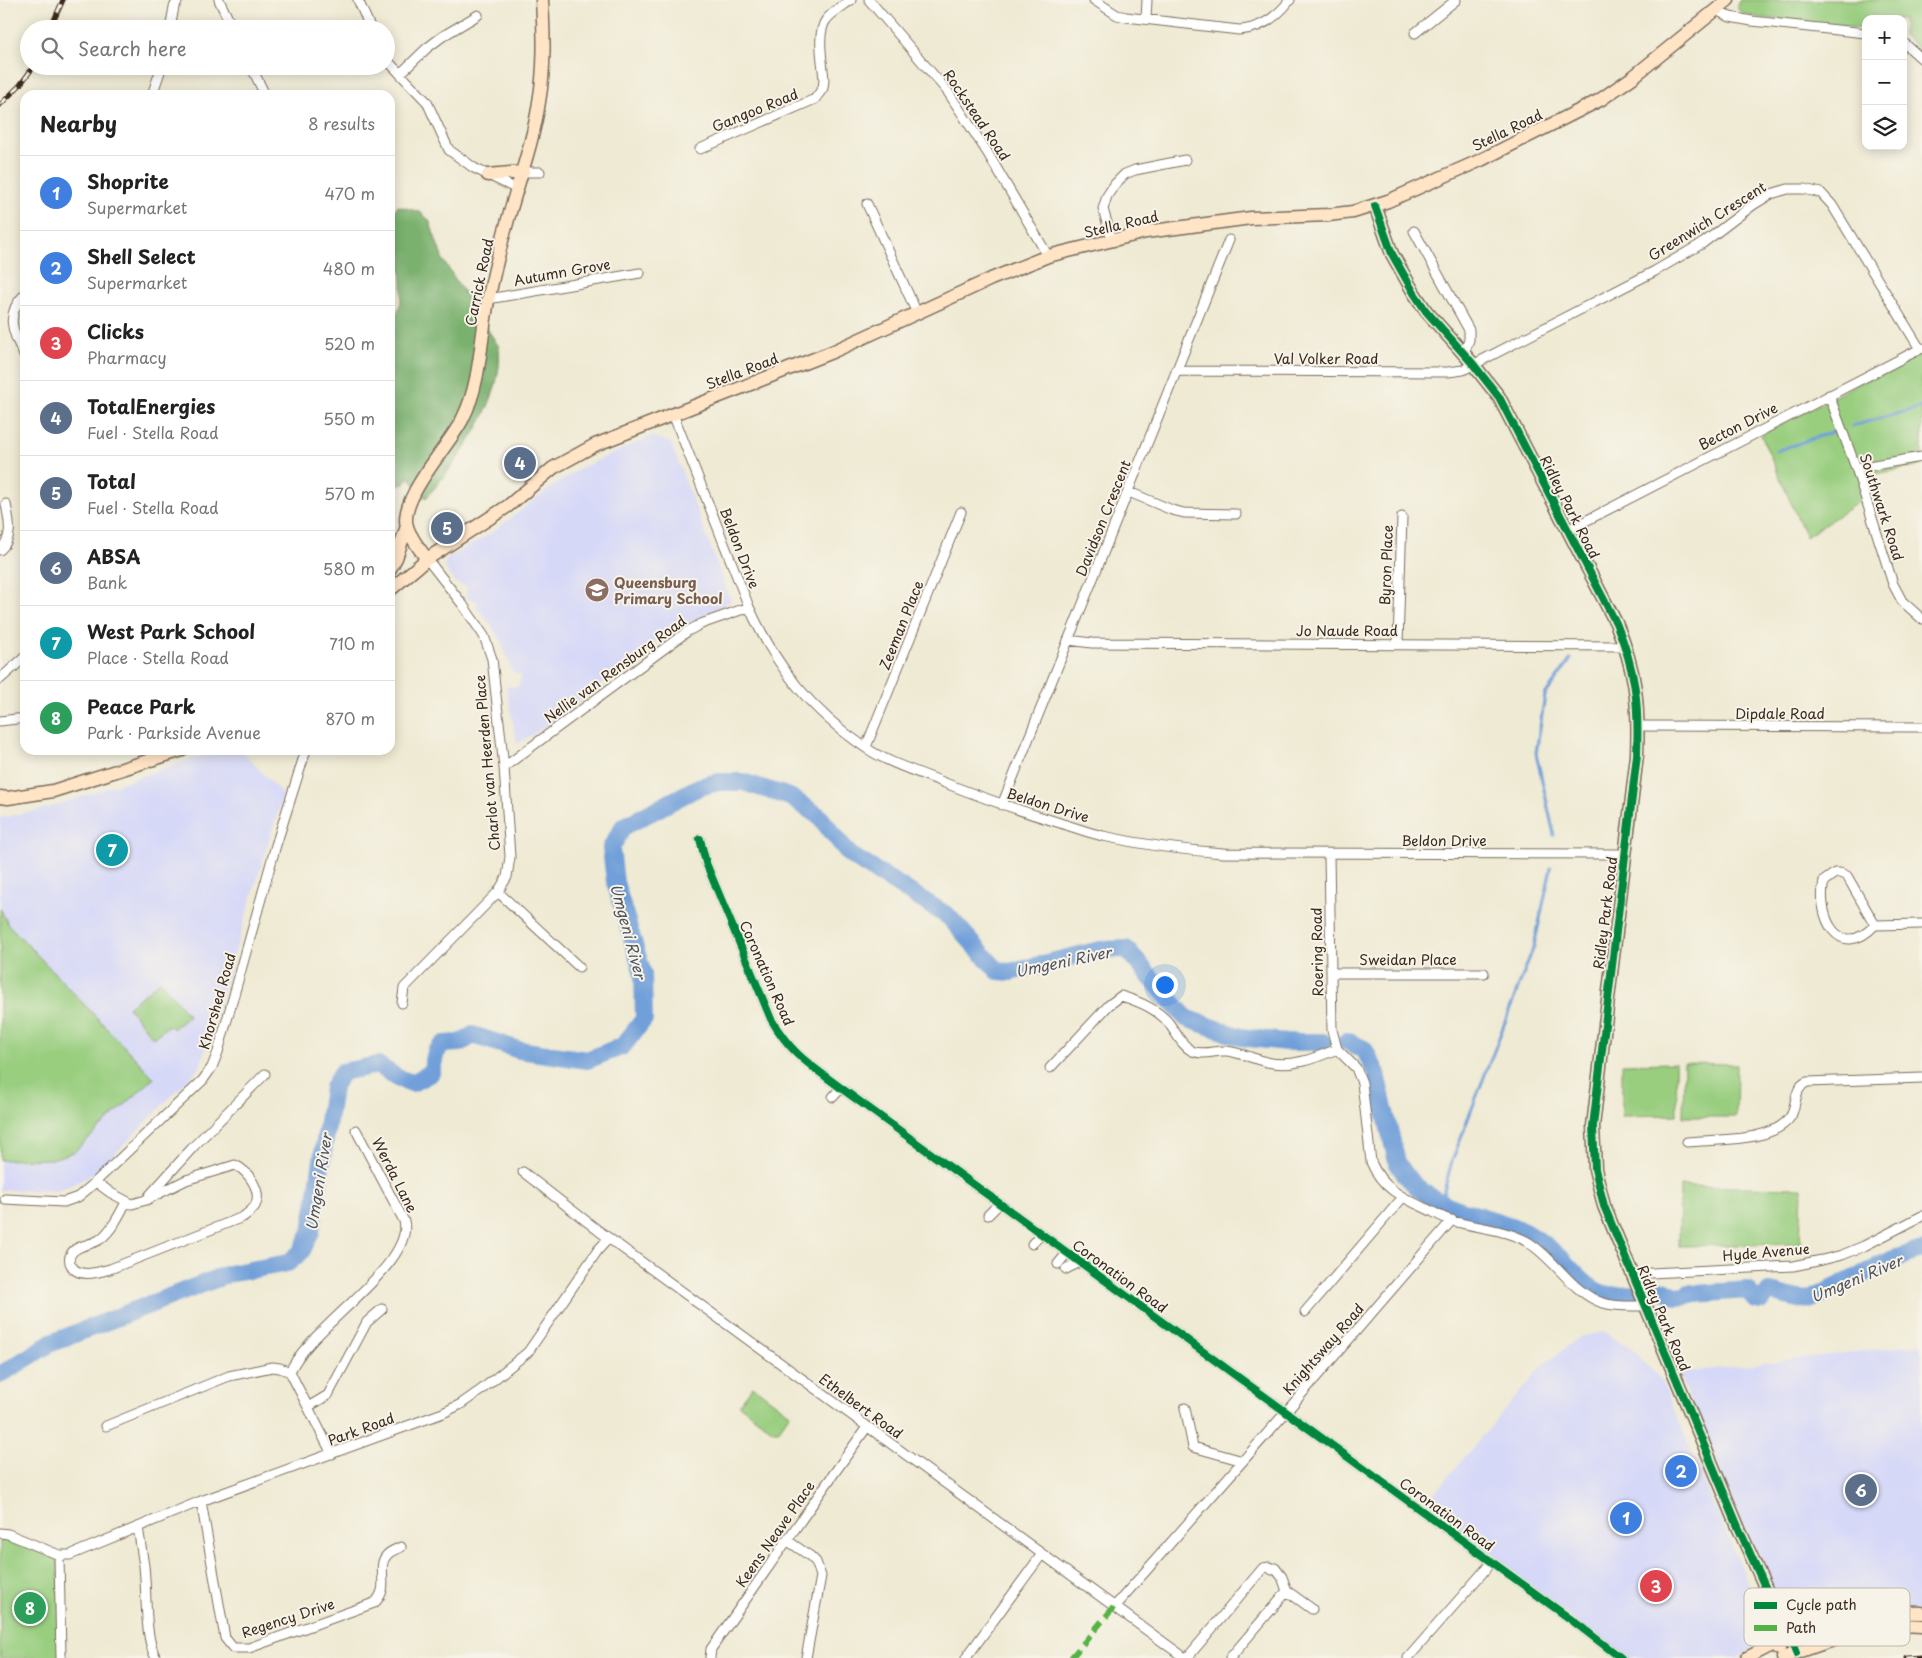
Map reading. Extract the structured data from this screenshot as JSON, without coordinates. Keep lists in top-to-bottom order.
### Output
{
  "streets": {
    "street": [
      "Gangoo Road",
      "Rockstead Road",
      "Stella Road",
      "Greenwich Crescent",
      "Autumn Grove",
      "Carrick Road",
      "Val Volker Road",
      "Becton Drive",
      "Ridley Park Road",
      "Southwark Road",
      "Davidson Crescent",
      "Beldon Drive",
      "Byron Place",
      "Zeeman Place",
      "Jo Naude Road",
      "Nellie van Rensburg Road",
      "Dipdale Road",
      "Charlot van Heerden Place",
      "Roering Road",
      "Sweidan Place",
      "Coronation Road",
      "Khorshed Road",
      "Werda Lane",
      "Hyde Avenue",
      "Knightsway Road",
      "Ethelbert Road",
      "Park Road",
      "Keens Neave Place",
      "Regency Drive"
    ]
  },
  "crossings": [
    ["Rockstead Road", "Stella Road"],
    ["Stella Road", "Ridley Park Road"],
    ["Stella Road", "Beldon Drive"],
    ["Stella Road", "Charlot van Heerden Place"],
    ["Greenwich Crescent", "Val Volker Road"],
    ["Greenwich Crescent", "Becton Drive"],
    ["Greenwich Crescent", "Ridley Park Road"],
    ["Autumn Grove", "Carrick Road"],
    ["Val Volker Road", "Ridley Park Road"],
    ["Val Volker Road", "Davidson Crescent"],
    ["Becton Drive", "Ridley Park Road"],
    ["Becton Drive", "Southwark Road"],
    ["Ridley Park Road", "Beldon Drive"],
    ["Ridley Park Road", "Jo Naude Road"],
    ["Ridley Park Road", "Dipdale Road"],
    ["Ridley Park Road", "Hyde Avenue"],
    ["Davidson Crescent", "Beldon Drive"],
    ["Davidson Crescent", "Jo Naude Road"],
    ["Beldon Drive", "Zeeman Place"],
    ["Beldon Drive", "Nellie van Rensburg Road"],
    ["Beldon Drive", "Roering Road"],
    ["Byron Place", "Jo Naude Road"],
    ["Nellie van Rensburg Road", "Charlot van Heerden Place"],
    ["Roering Road", "Sweidan Place"],
    ["Coronation Road", "Knightsway Road"],
    ["Knightsway Road", "Ethelbert Road"],
    ["Ethelbert Road", "Park Road"],
    ["Ethelbert Road", "Keens Neave Place"],
    ["Park Road", "Regency Drive"]
  ],
  "water": ["Umgeni River"],
  "places": {
    "school or university": ["Queensburg Primary School"]
  },
  "legend": ["Cycle path", "Path"],
  "page": {
    "map_buttons": ["+", "−"],
    "search": "Search here",
    "heading": ["Nearby", "8 results"],
    "list": [
      {
        "mark": "1",
        "name": "Shoprite",
        "note": "Supermarket",
        "value": "470 m"
      },
      {
        "mark": "2",
        "name": "Shell Select",
        "note": "Supermarket",
        "value": "480 m"
      },
      {
        "mark": "3",
        "name": "Clicks",
        "note": "Pharmacy",
        "value": "520 m"
      },
      {
        "mark": "4",
        "name": "TotalEnergies",
        "note": "Fuel · Stella Road",
        "value": "550 m"
      },
      {
        "mark": "5",
        "name": "Total",
        "note": "Fuel · Stella Road",
        "value": "570 m"
      },
      {
        "mark": "6",
        "name": "ABSA",
        "note": "Bank",
        "value": "580 m"
      },
      {
        "mark": "7",
        "name": "West Park School",
        "note": "Place · Stella Road",
        "value": "710 m"
      },
      {
        "mark": "8",
        "name": "Peace Park",
        "note": "Park · Parkside Avenue",
        "value": "870 m"
      }
    ],
    "pins": [
      "4",
      "5",
      "7",
      "2",
      "6",
      "1",
      "3",
      "8"
    ]
  }
}
